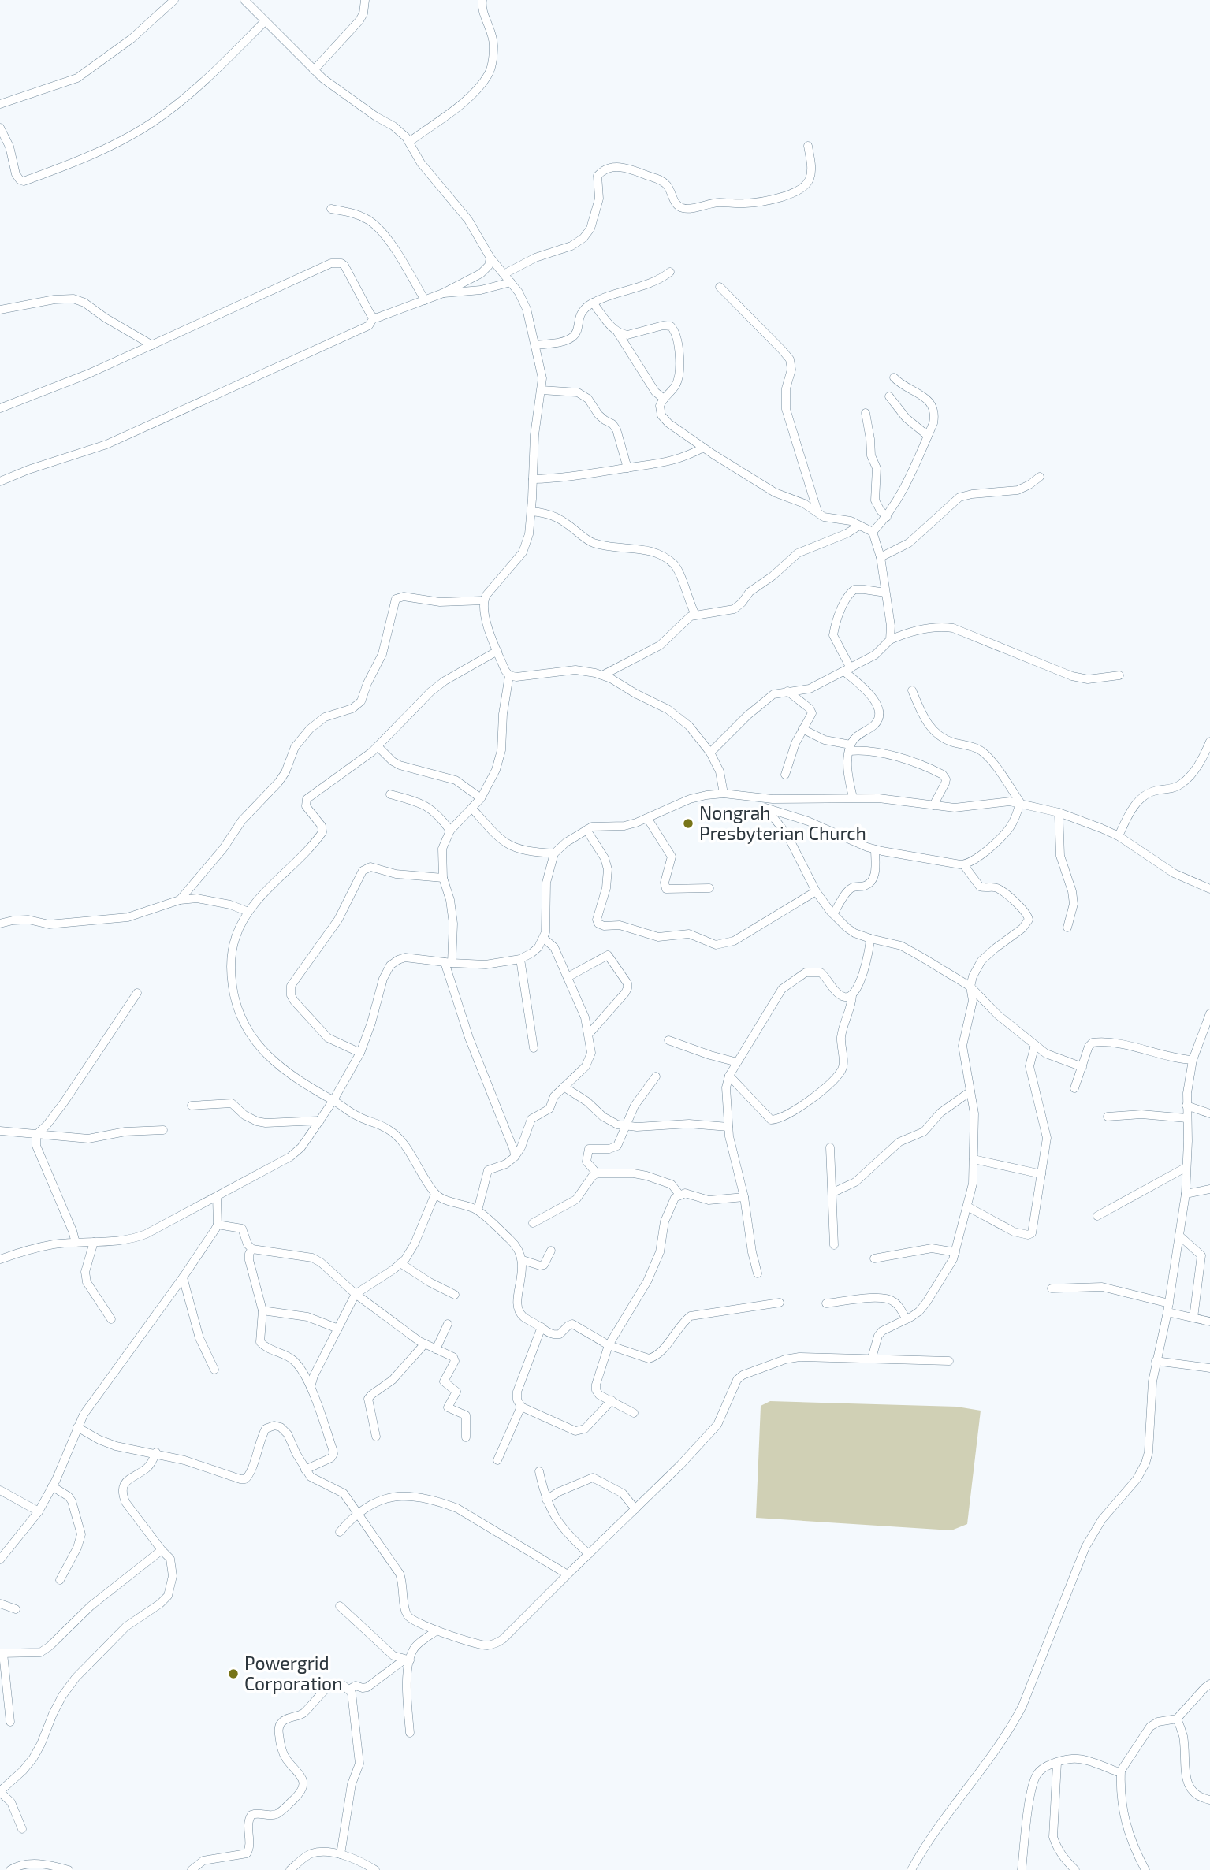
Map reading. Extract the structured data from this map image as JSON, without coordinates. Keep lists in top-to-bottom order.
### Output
{
  "places": ["Nongrah Presbyterian Church", "Powergrid Corporation"]
}
